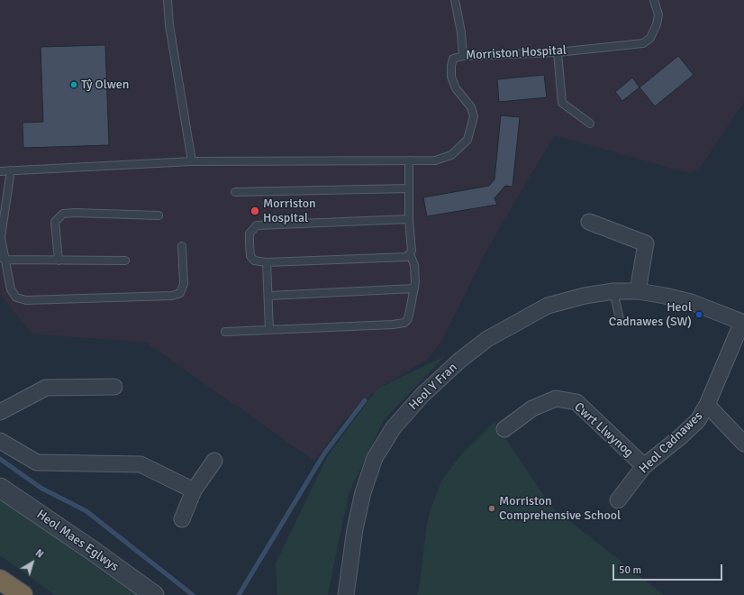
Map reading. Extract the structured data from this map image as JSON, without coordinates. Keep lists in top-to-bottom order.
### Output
{
  "streets": {
    "street": [
      "Heol Y Fran",
      "Cwrt Llwynog",
      "Heol Cadnawes",
      "Heol Maes Eglwys"
    ],
    "lane": ["Morriston Hospital"]
  },
  "crossings": [
    ["Heol Y Fran", "Heol Cadnawes"],
    ["Cwrt Llwynog", "Heol Cadnawes"]
  ],
  "places": [
    "Tŷ Olwen",
    "Morriston Hospital",
    "Heol Cadnawes (SW)",
    "Morriston Comprehensive School"
  ],
  "scale_bar": "50 m",
  "north": "top right"
}
